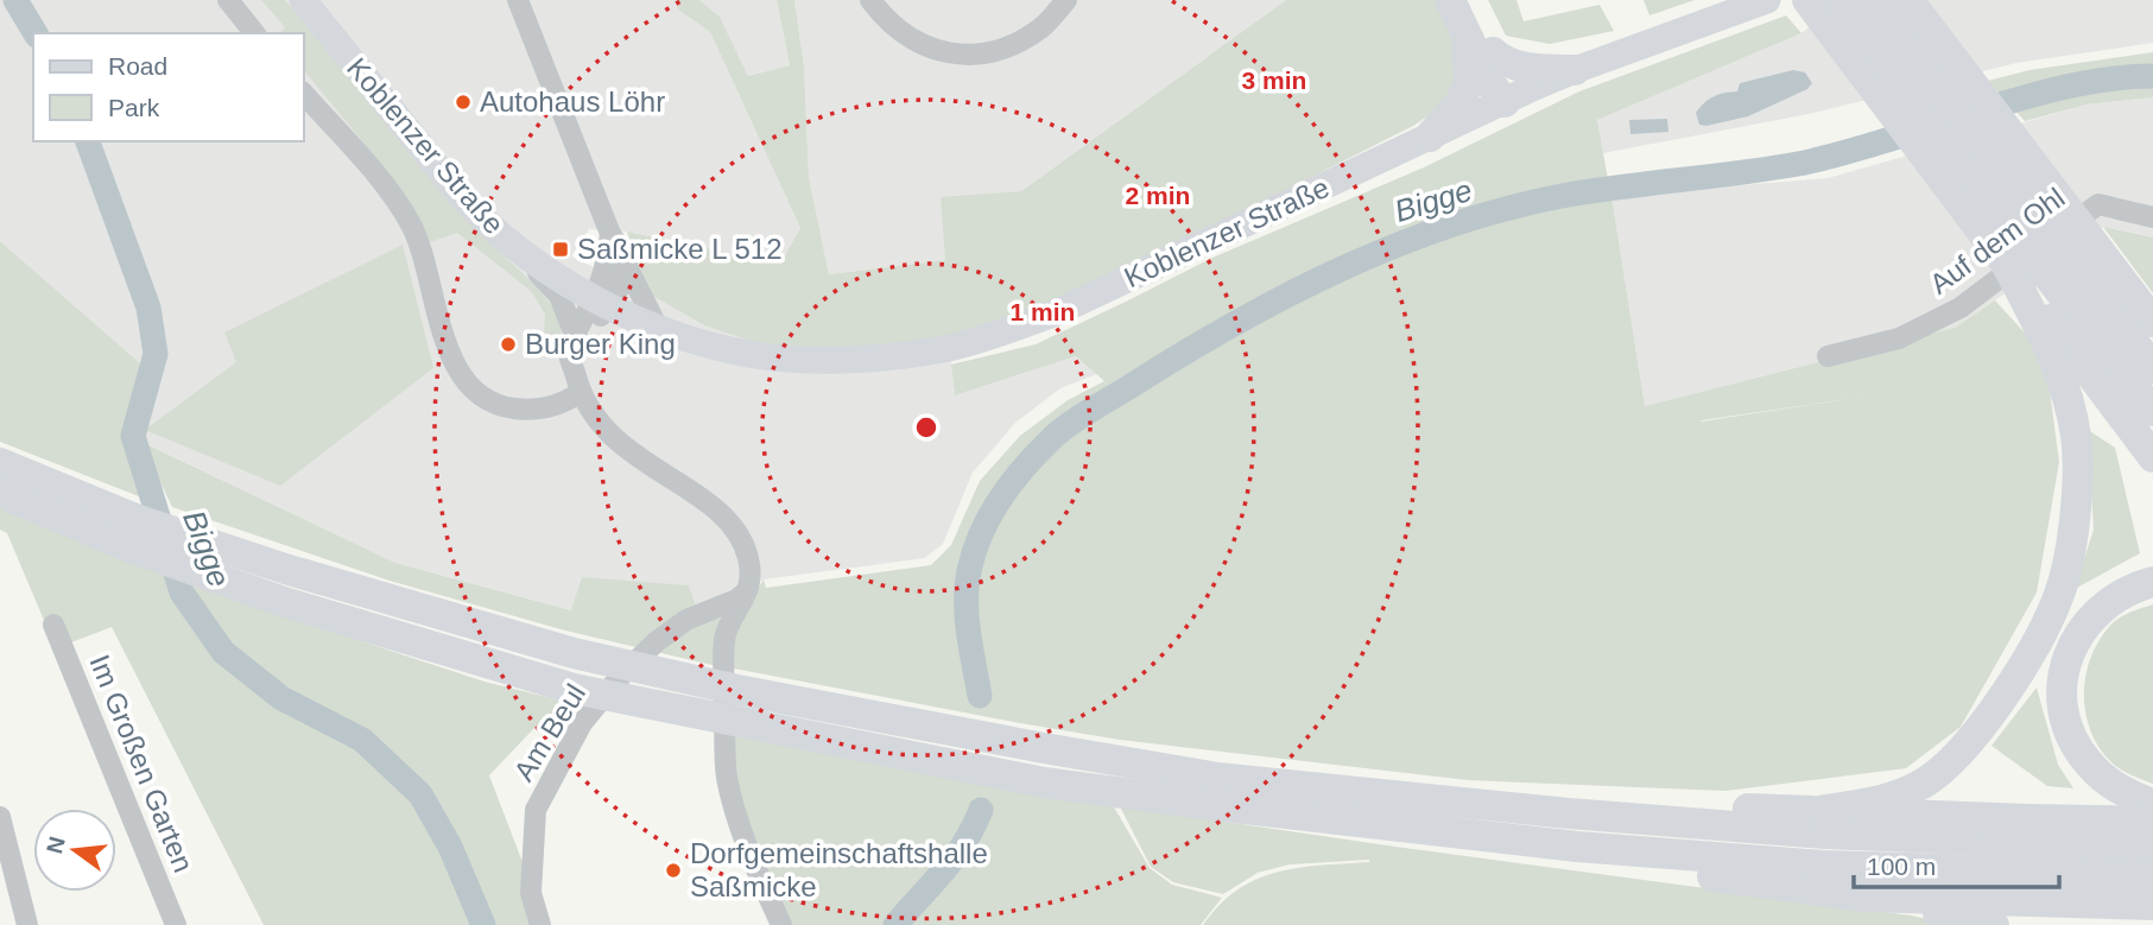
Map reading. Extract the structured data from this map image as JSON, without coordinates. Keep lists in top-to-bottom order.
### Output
{
  "streets": {
    "main road": ["Koblenzer Straße"],
    "street": ["Auf dem Ohl", "Am Beul", "Im Großen Garten"]
  },
  "water": ["Bigge"],
  "places": {
    "other": ["Autohaus Löhr", "Burger King", "Dorfgemeinschaftshalle Saßmicke"],
    "transit": ["Saßmicke L 512"]
  },
  "legend": ["Road", "Park"],
  "scale_bar": "100 m",
  "north": "left",
  "rings": ["3 min", "2 min", "1 min"]
}
